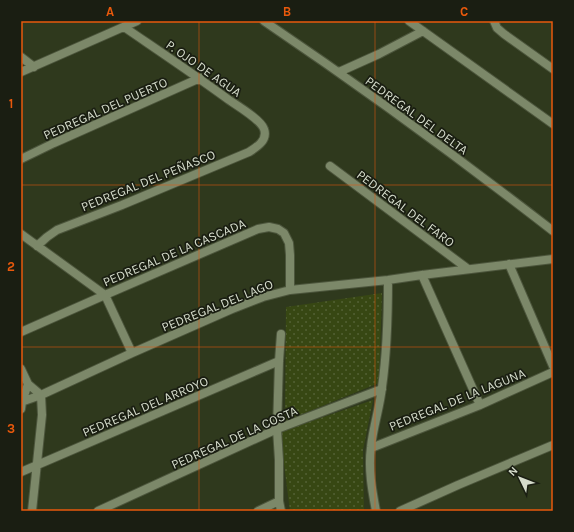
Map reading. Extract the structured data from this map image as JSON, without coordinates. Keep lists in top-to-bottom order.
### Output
{
  "streets": {
    "street": [
      "P. OJO DE AGUA",
      "PEDREGAL DEL PUERTO",
      "PEDREGAL DEL DELTA",
      "PEDREGAL DEL PEÑASCO",
      "PEDREGAL DEL FARO",
      "PEDREGAL DE LA CASCADA",
      "PEDREGAL DEL LAGO",
      "PEDREGAL DE LA LAGUNA",
      "PEDREGAL DEL ARROYO",
      "PEDREGAL DE LA COSTA"
    ]
  },
  "crossings": [
    ["P. OJO DE AGUA", "PEDREGAL DEL PUERTO"],
    ["P. OJO DE AGUA", "PEDREGAL DEL PEÑASCO"],
    ["PEDREGAL DEL FARO", "PEDREGAL DEL LAGO"],
    ["PEDREGAL DE LA CASCADA", "PEDREGAL DEL LAGO"]
  ],
  "north": "top left",
  "grid": {
    "columns": ["A", "B", "C"],
    "rows": ["1", "2", "3"]
  }
}
